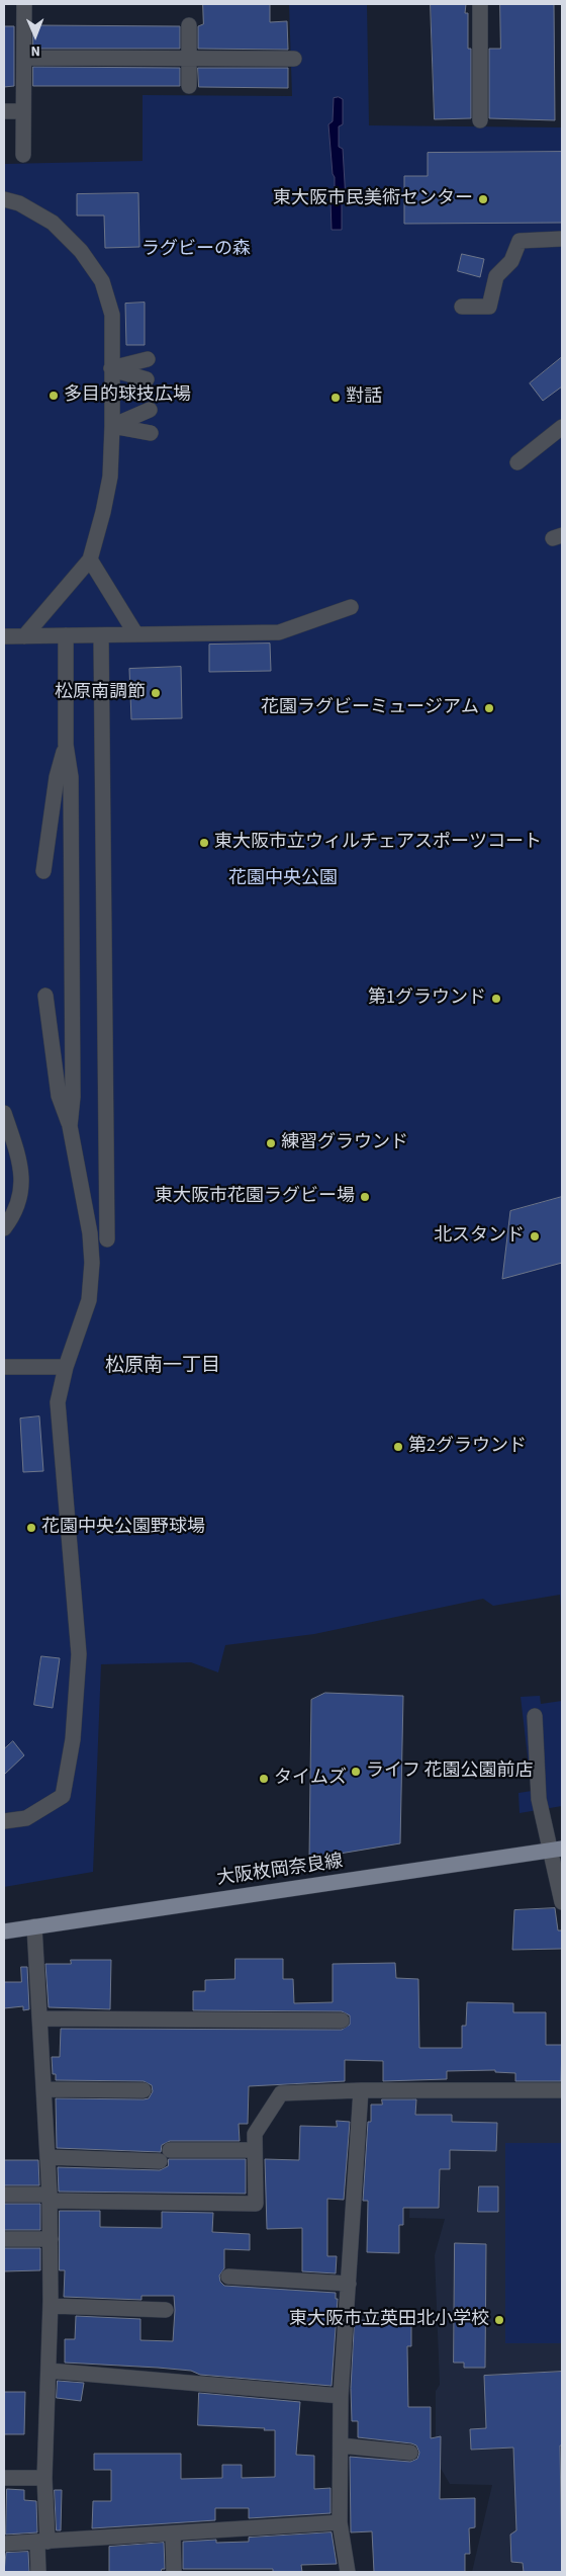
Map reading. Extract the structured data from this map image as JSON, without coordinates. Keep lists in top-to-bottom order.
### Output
{
  "streets": {
    "main road": ["大阪枚岡奈良線"]
  },
  "districts": ["松原南一丁目"],
  "parks": ["ラグビーの森", "花園中央公園"],
  "places": [
    "東大阪市民美術センター",
    "多目的球技広場",
    "對話",
    "松原南調節",
    "花園ラグビーミュージアム",
    "東大阪市立ウィルチェアスポーツコート",
    "第1グラウンド",
    "練習グラウンド",
    "東大阪市花園ラグビー場",
    "北スタンド",
    "第2グラウンド",
    "花園中央公園野球場",
    "ライフ 花園公園前店",
    "タイムズ",
    "東大阪市立英田北小学校"
  ],
  "north": "bottom"
}
